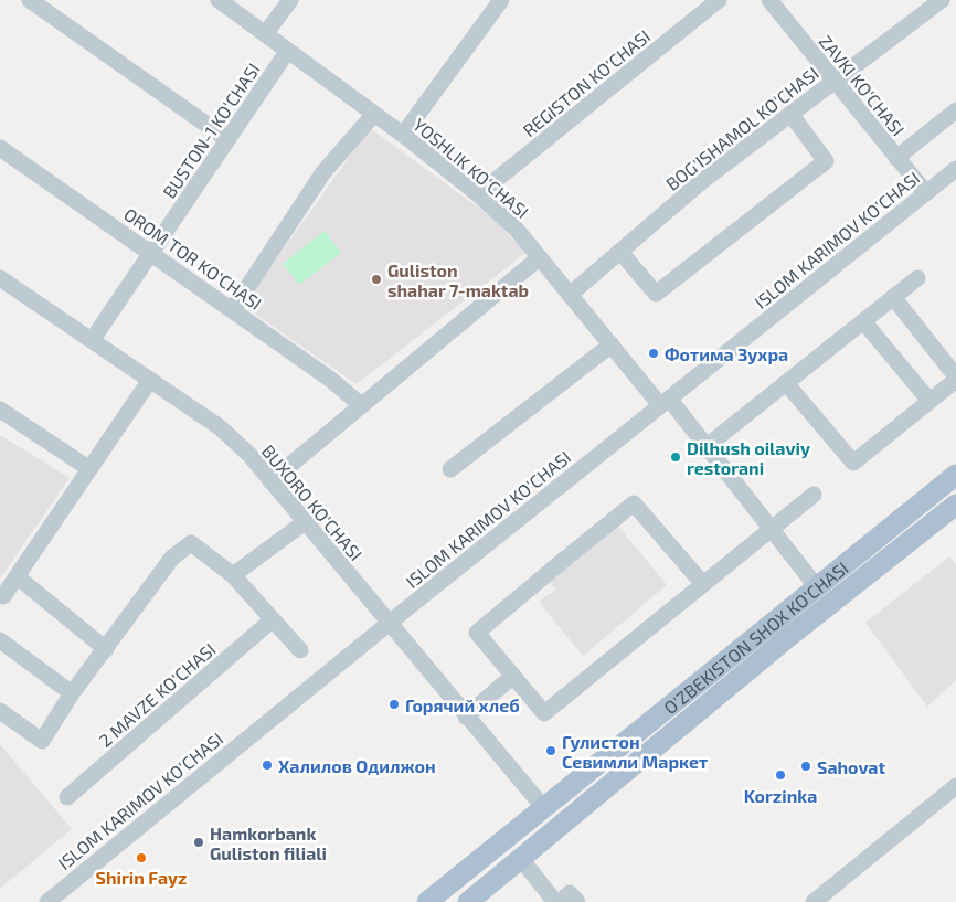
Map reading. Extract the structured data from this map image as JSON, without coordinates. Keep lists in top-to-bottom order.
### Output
{
  "streets": {
    "main road": ["O'ZBEKISTON SHOX KO'CHASI"],
    "street": [
      "REGISTON KO'CHASI",
      "ZAVKI KO'CHASI",
      "BOG'ISHAMOL KO'CHASI",
      "BUSTON-1 KO'CHASI",
      "YOSHLIK KO'CHASI",
      "ISLOM KARIMOV KO'CHASI",
      "OROM TOR KO'CHASI",
      "BUXORO KO'CHASI",
      "2 MAVZE KO'CHASI"
    ]
  },
  "crossings": [
    ["REGISTON KO'CHASI", "YOSHLIK KO'CHASI"],
    ["ZAVKI KO'CHASI", "BOG'ISHAMOL KO'CHASI"],
    ["ZAVKI KO'CHASI", "ISLOM KARIMOV KO'CHASI"],
    ["BOG'ISHAMOL KO'CHASI", "YOSHLIK KO'CHASI"],
    ["BUSTON-1 KO'CHASI", "YOSHLIK KO'CHASI"],
    ["BUSTON-1 KO'CHASI", "OROM TOR KO'CHASI"],
    ["BUSTON-1 KO'CHASI", "BUXORO KO'CHASI"],
    ["YOSHLIK KO'CHASI", "ISLOM KARIMOV KO'CHASI"],
    ["YOSHLIK KO'CHASI", "O'ZBEKISTON SHOX KO'CHASI"],
    ["ISLOM KARIMOV KO'CHASI", "BUXORO KO'CHASI"],
    ["BUXORO KO'CHASI", "O'ZBEKISTON SHOX KO'CHASI"]
  ],
  "places": [
    "Guliston shahar 7-maktab",
    "Фотима Зухра",
    "Dilhush oilaviy restorani",
    "Горячий хлеб",
    "Гулистон Севимли Маркет",
    "Халилов Одилжон",
    "Sahovat",
    "Korzinka",
    "Hamkorbank Guliston filiali",
    "Shirin Fayz"
  ]
}
